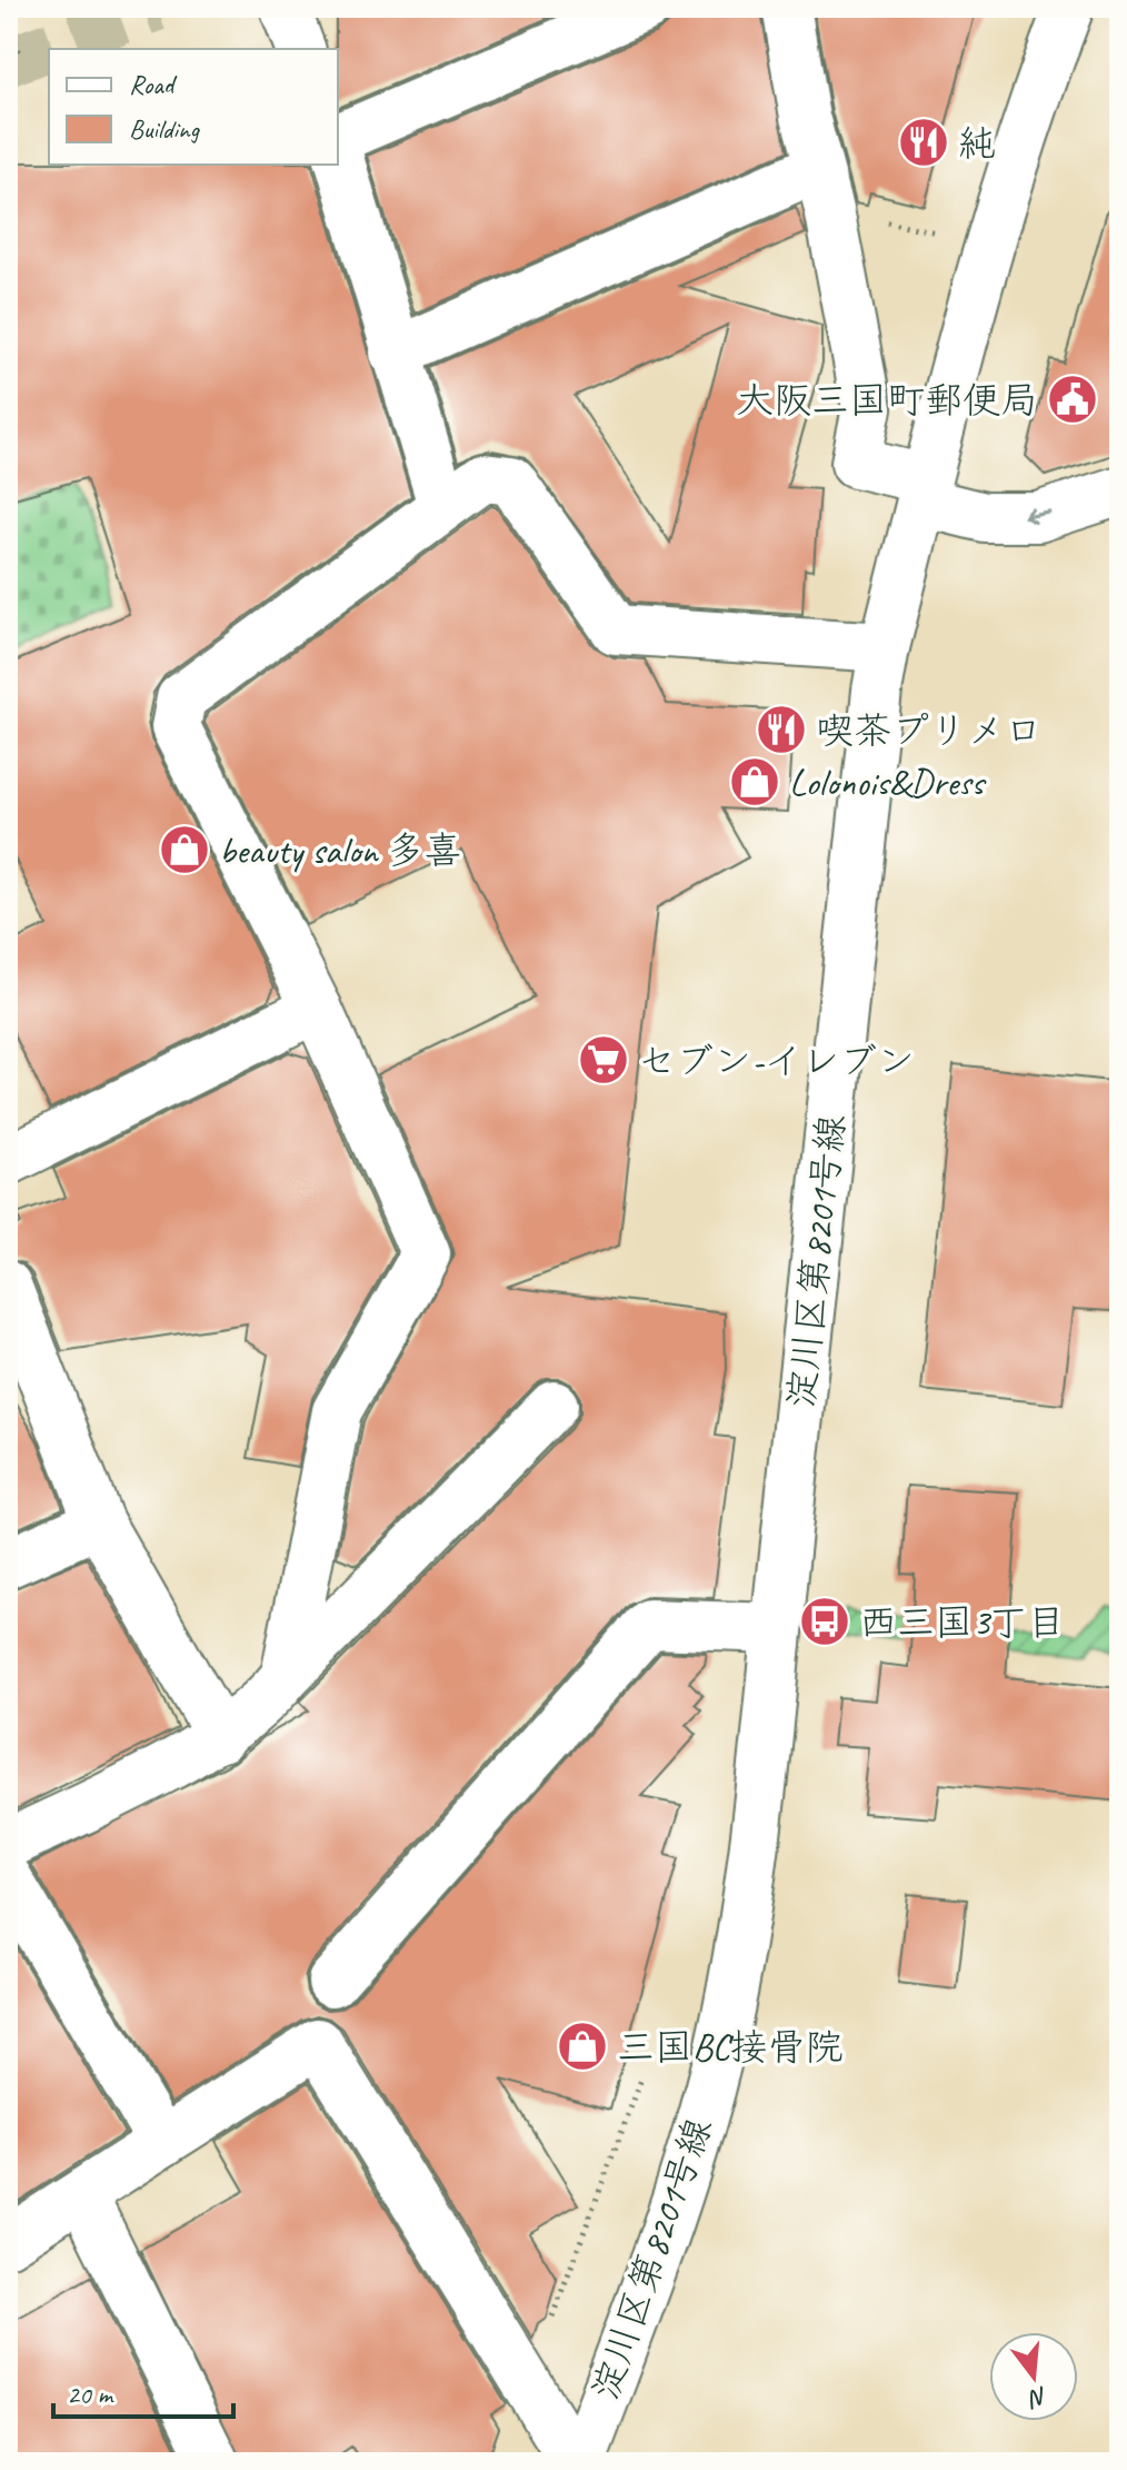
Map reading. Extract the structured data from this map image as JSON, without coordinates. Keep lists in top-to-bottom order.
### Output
{
  "streets": {
    "street": ["淀川区第8201号線"]
  },
  "places": {
    "restaurant": ["純", "喫茶プリメロ"],
    "public building": ["大阪三国町郵便局"],
    "shop": ["Lolonois&Dress", "beauty salon 多喜", "三国BC接骨院"],
    "supermarket": ["セブン-イレブン"],
    "bus stop": ["西三国3丁目"]
  },
  "legend": ["Road", "Building"],
  "scale_bar": "20 m",
  "north": "bottom"
}
